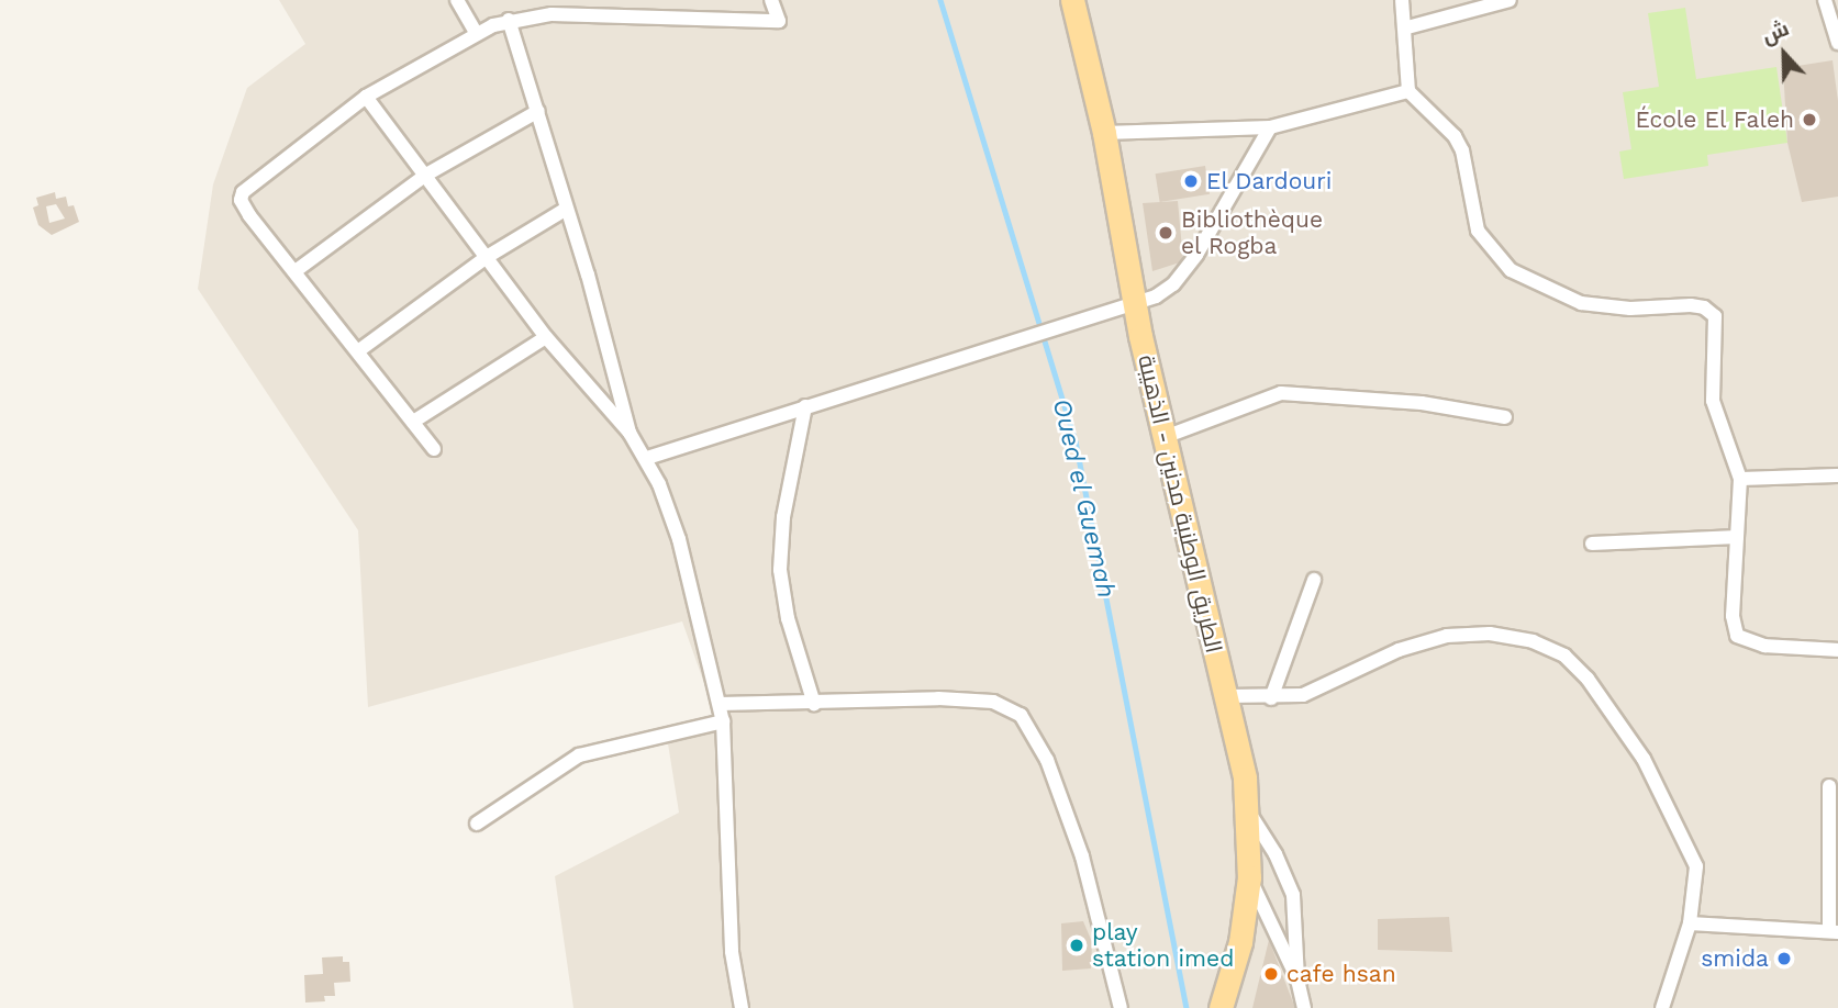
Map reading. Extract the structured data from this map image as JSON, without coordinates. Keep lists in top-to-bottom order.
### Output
{
  "streets": {
    "main road": ["الطريق الوطنية مدنين - الذهيبة"]
  },
  "water": ["Oued el Guemah"],
  "places": [
    "École El Faleh",
    "El Dardouri",
    "Bibliothèque el Rogba",
    "play station imed",
    "smida",
    "cafe hsan"
  ],
  "north": "top"
}
